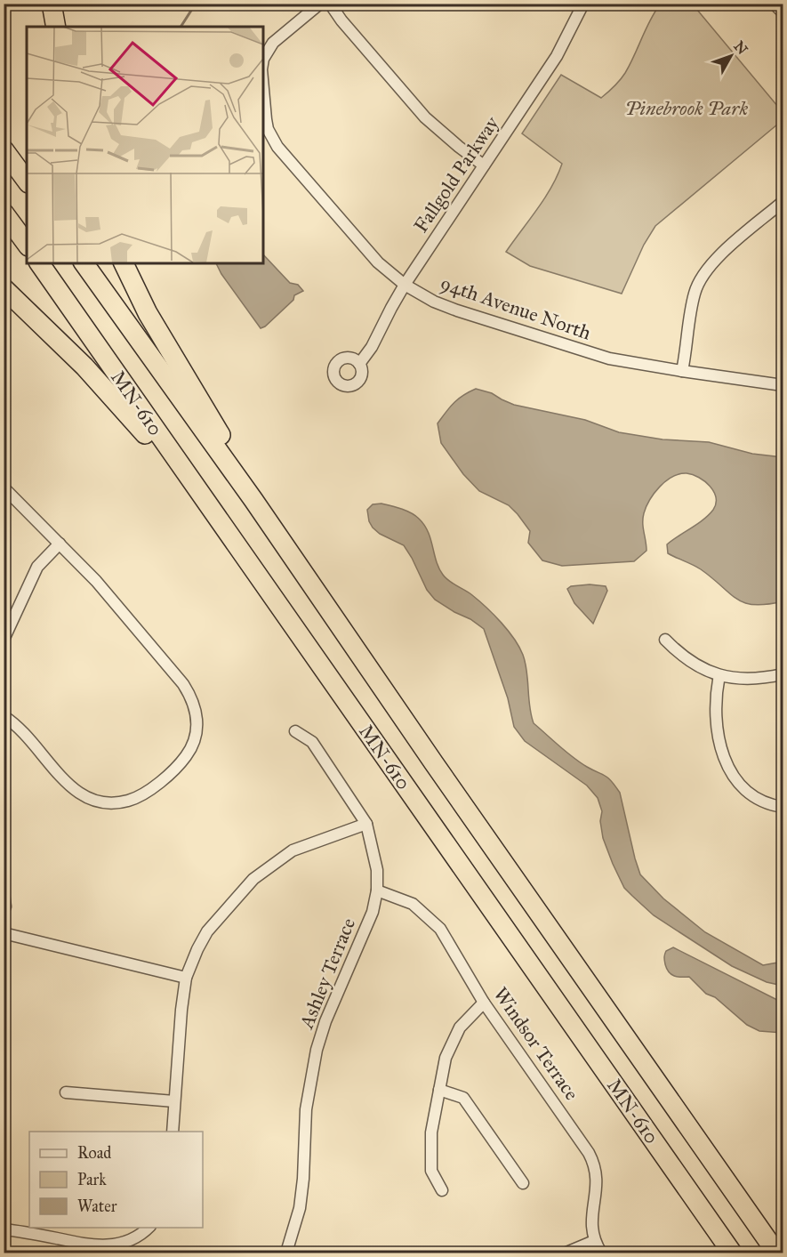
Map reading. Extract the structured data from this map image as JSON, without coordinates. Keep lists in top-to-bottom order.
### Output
{
  "streets": {
    "highway": ["MN-610"],
    "street": [
      "Fallgold Parkway",
      "94th Avenue North",
      "Ashley Terrace",
      "Windsor Terrace"
    ]
  },
  "crossings": [
    ["Fallgold Parkway", "94th Avenue North"],
    ["Ashley Terrace", "Windsor Terrace"]
  ],
  "parks": ["Pinebrook Park"],
  "legend": ["Road", "Park", "Water"],
  "north": "top right"
}
